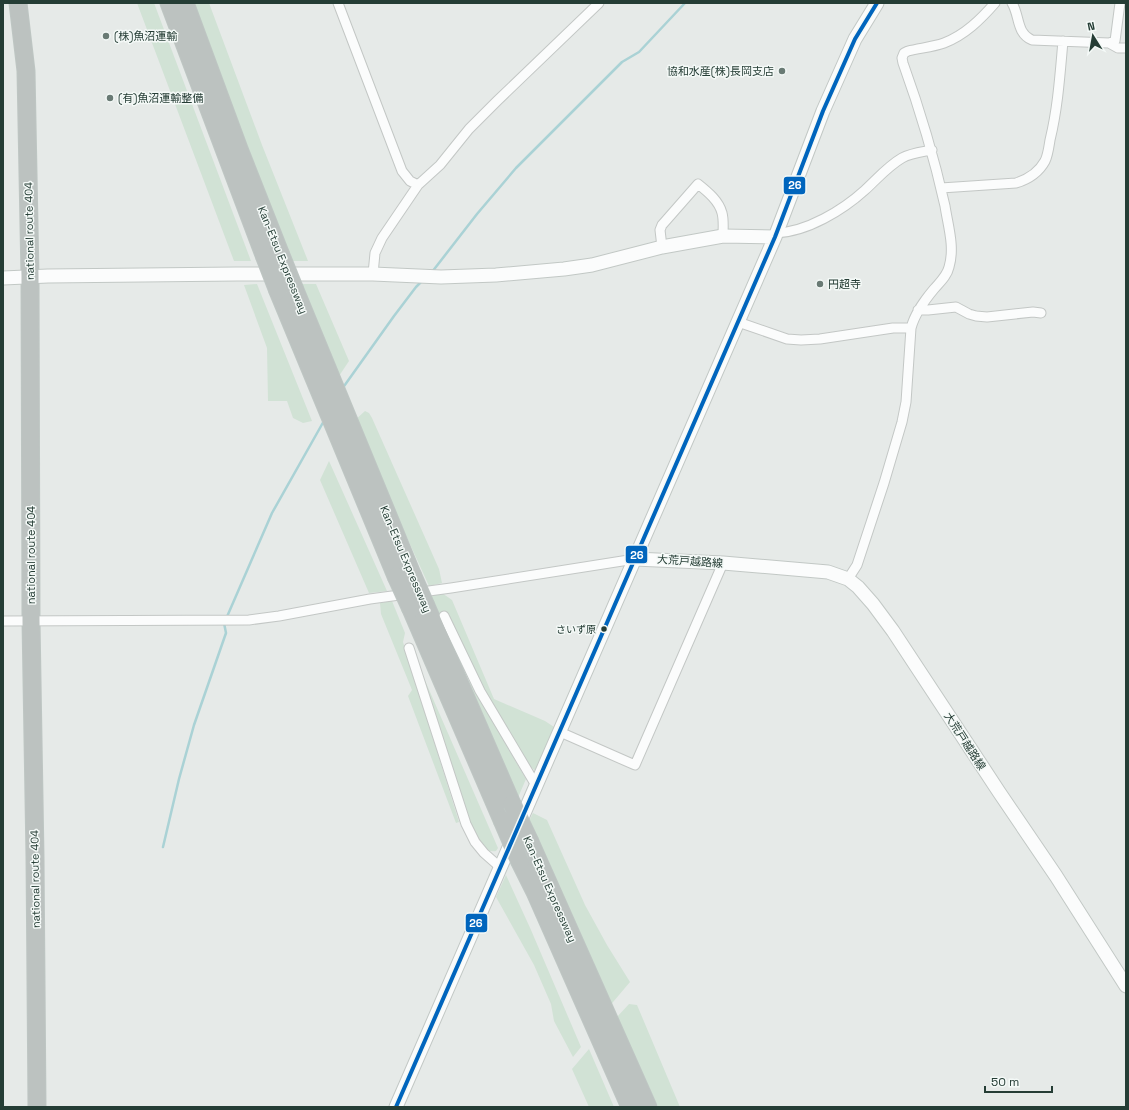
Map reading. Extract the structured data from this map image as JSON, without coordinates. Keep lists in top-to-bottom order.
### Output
{
  "streets": {
    "highway": ["national route 404", "Kan-Etsu Expressway"],
    "street": ["大荒戸越路線"]
  },
  "places": [
    "(株)魚沼運輸",
    "協和水産(株)長岡支店",
    "(有)魚沼運輸整備",
    "円超寺",
    "さいず原"
  ],
  "lines": ["transit line 26"],
  "scale_bar": "50 m",
  "north": "top"
}
